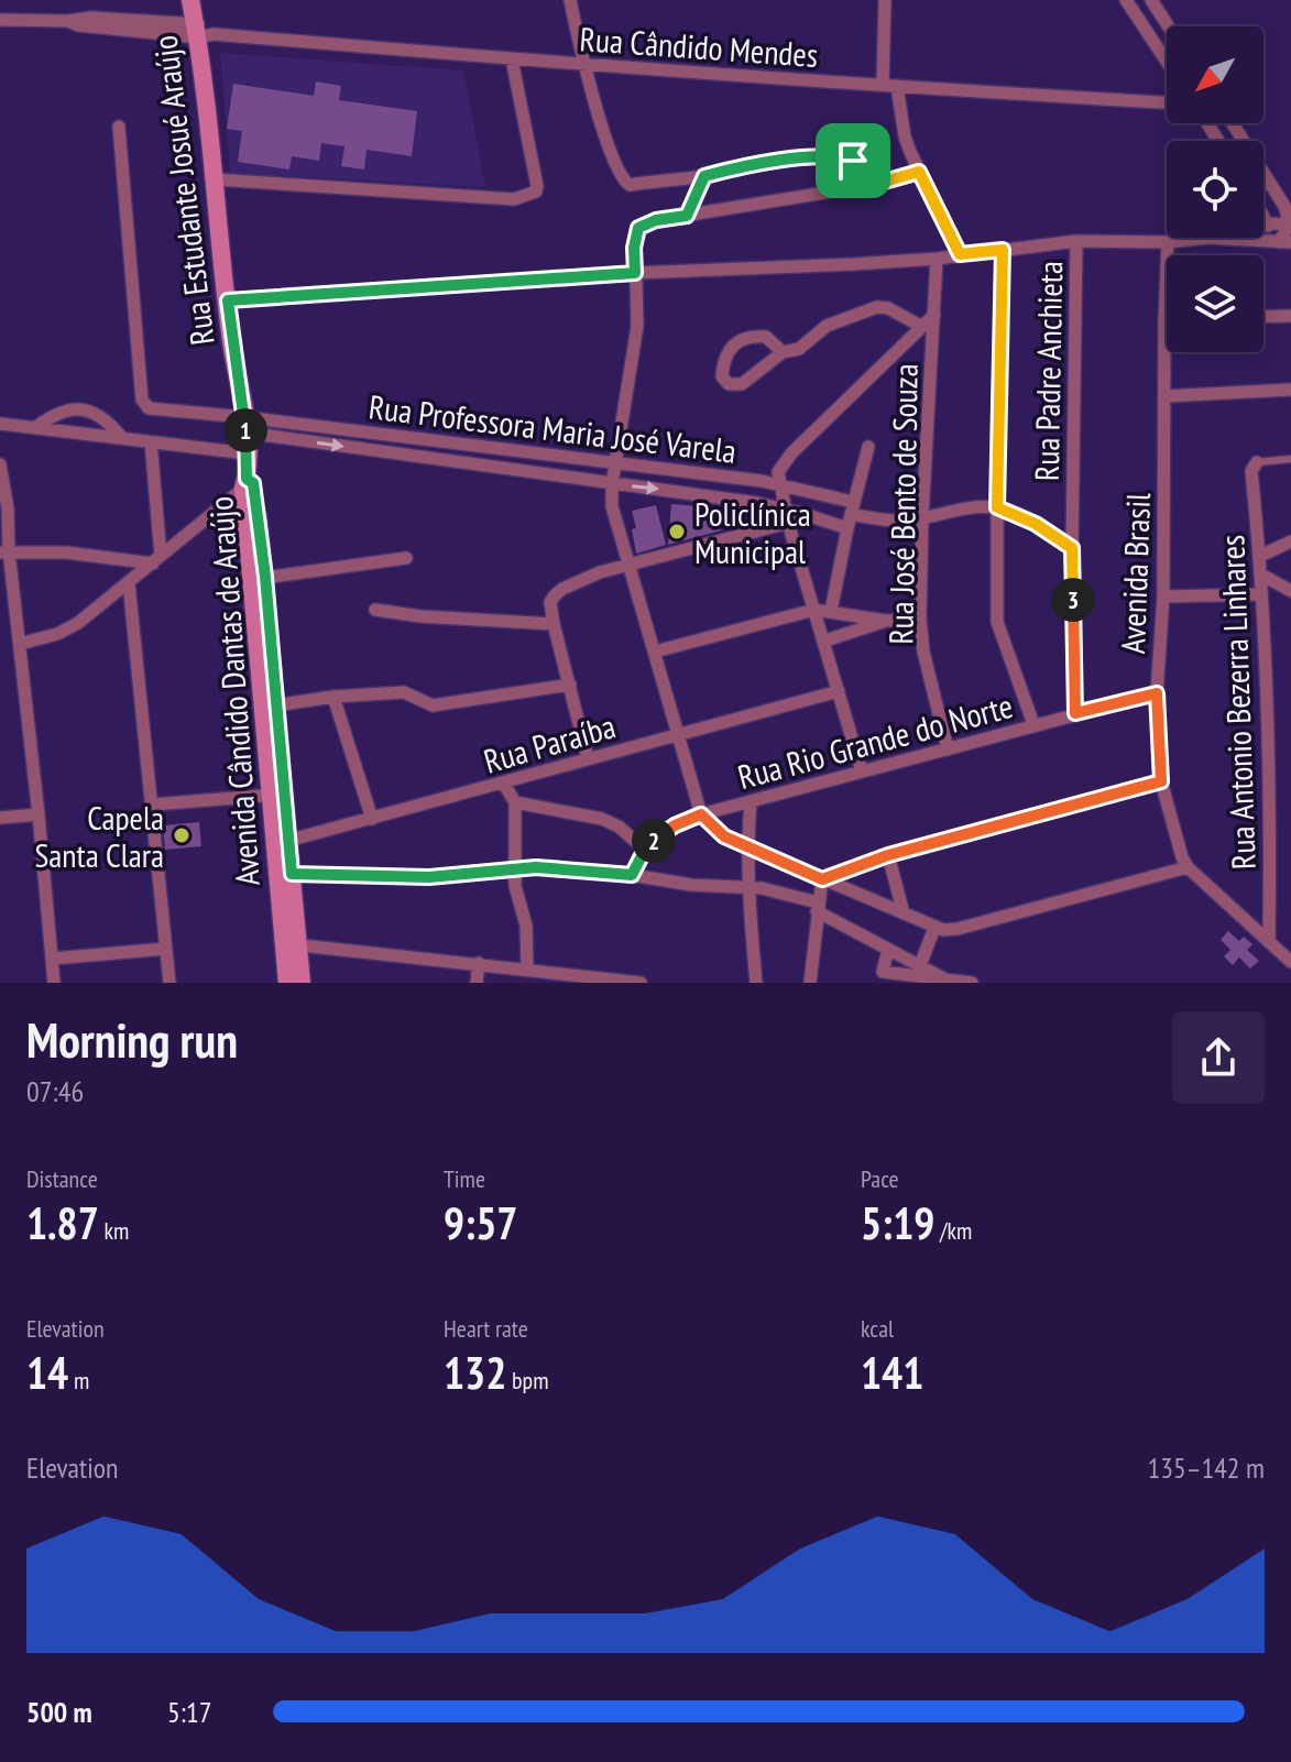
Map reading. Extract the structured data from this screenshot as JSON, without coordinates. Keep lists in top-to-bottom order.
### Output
{
  "streets": {
    "main road": ["Rua Estudante Josué Araújo", "Avenida Cândido Dantas de Araújo"],
    "street": [
      "Rua Cândido Mendes",
      "Rua Padre Anchieta",
      "Rua Professora Maria José Varela",
      "Rua José Bento de Souza",
      "Avenida Brasil",
      "Rua Antonio Bezerra Linhares",
      "Rua Rio Grande do Norte",
      "Rua Paraíba"
    ]
  },
  "crossings": [
    ["Rua Cândido Mendes", "Rua Estudante Josué Araújo"],
    ["Rua Estudante Josué Araújo", "Rua Professora Maria José Varela"],
    ["Rua Estudante Josué Araújo", "Avenida Cândido Dantas de Araújo"],
    ["Rua Padre Anchieta", "Rua Rio Grande do Norte"],
    ["Rua Professora Maria José Varela", "Rua José Bento de Souza"],
    ["Rua José Bento de Souza", "Rua Rio Grande do Norte"],
    ["Avenida Brasil", "Rua Antonio Bezerra Linhares"],
    ["Avenida Brasil", "Rua Rio Grande do Norte"],
    ["Avenida Cândido Dantas de Araújo", "Rua Paraíba"]
  ],
  "places": ["Policlínica Municipal", "Capela Santa Clara"],
  "north": "bottom left",
  "page": {
    "pins": ["1", "3", "2"],
    "heading": ["Morning run", "07:46"],
    "stats": [
      ["Distance", "1.87 km"],
      ["Time", "9:57"],
      ["Pace", "5:19 /km"],
      ["Elevation", "14 m"],
      ["Heart rate", "132 bpm"],
      ["kcal", "141"]
    ],
    "chart": ["Elevation", "135–142 m"],
    "list": [
      {
        "name": "500 m",
        "note": "5:17"
      }
    ]
  }
}
